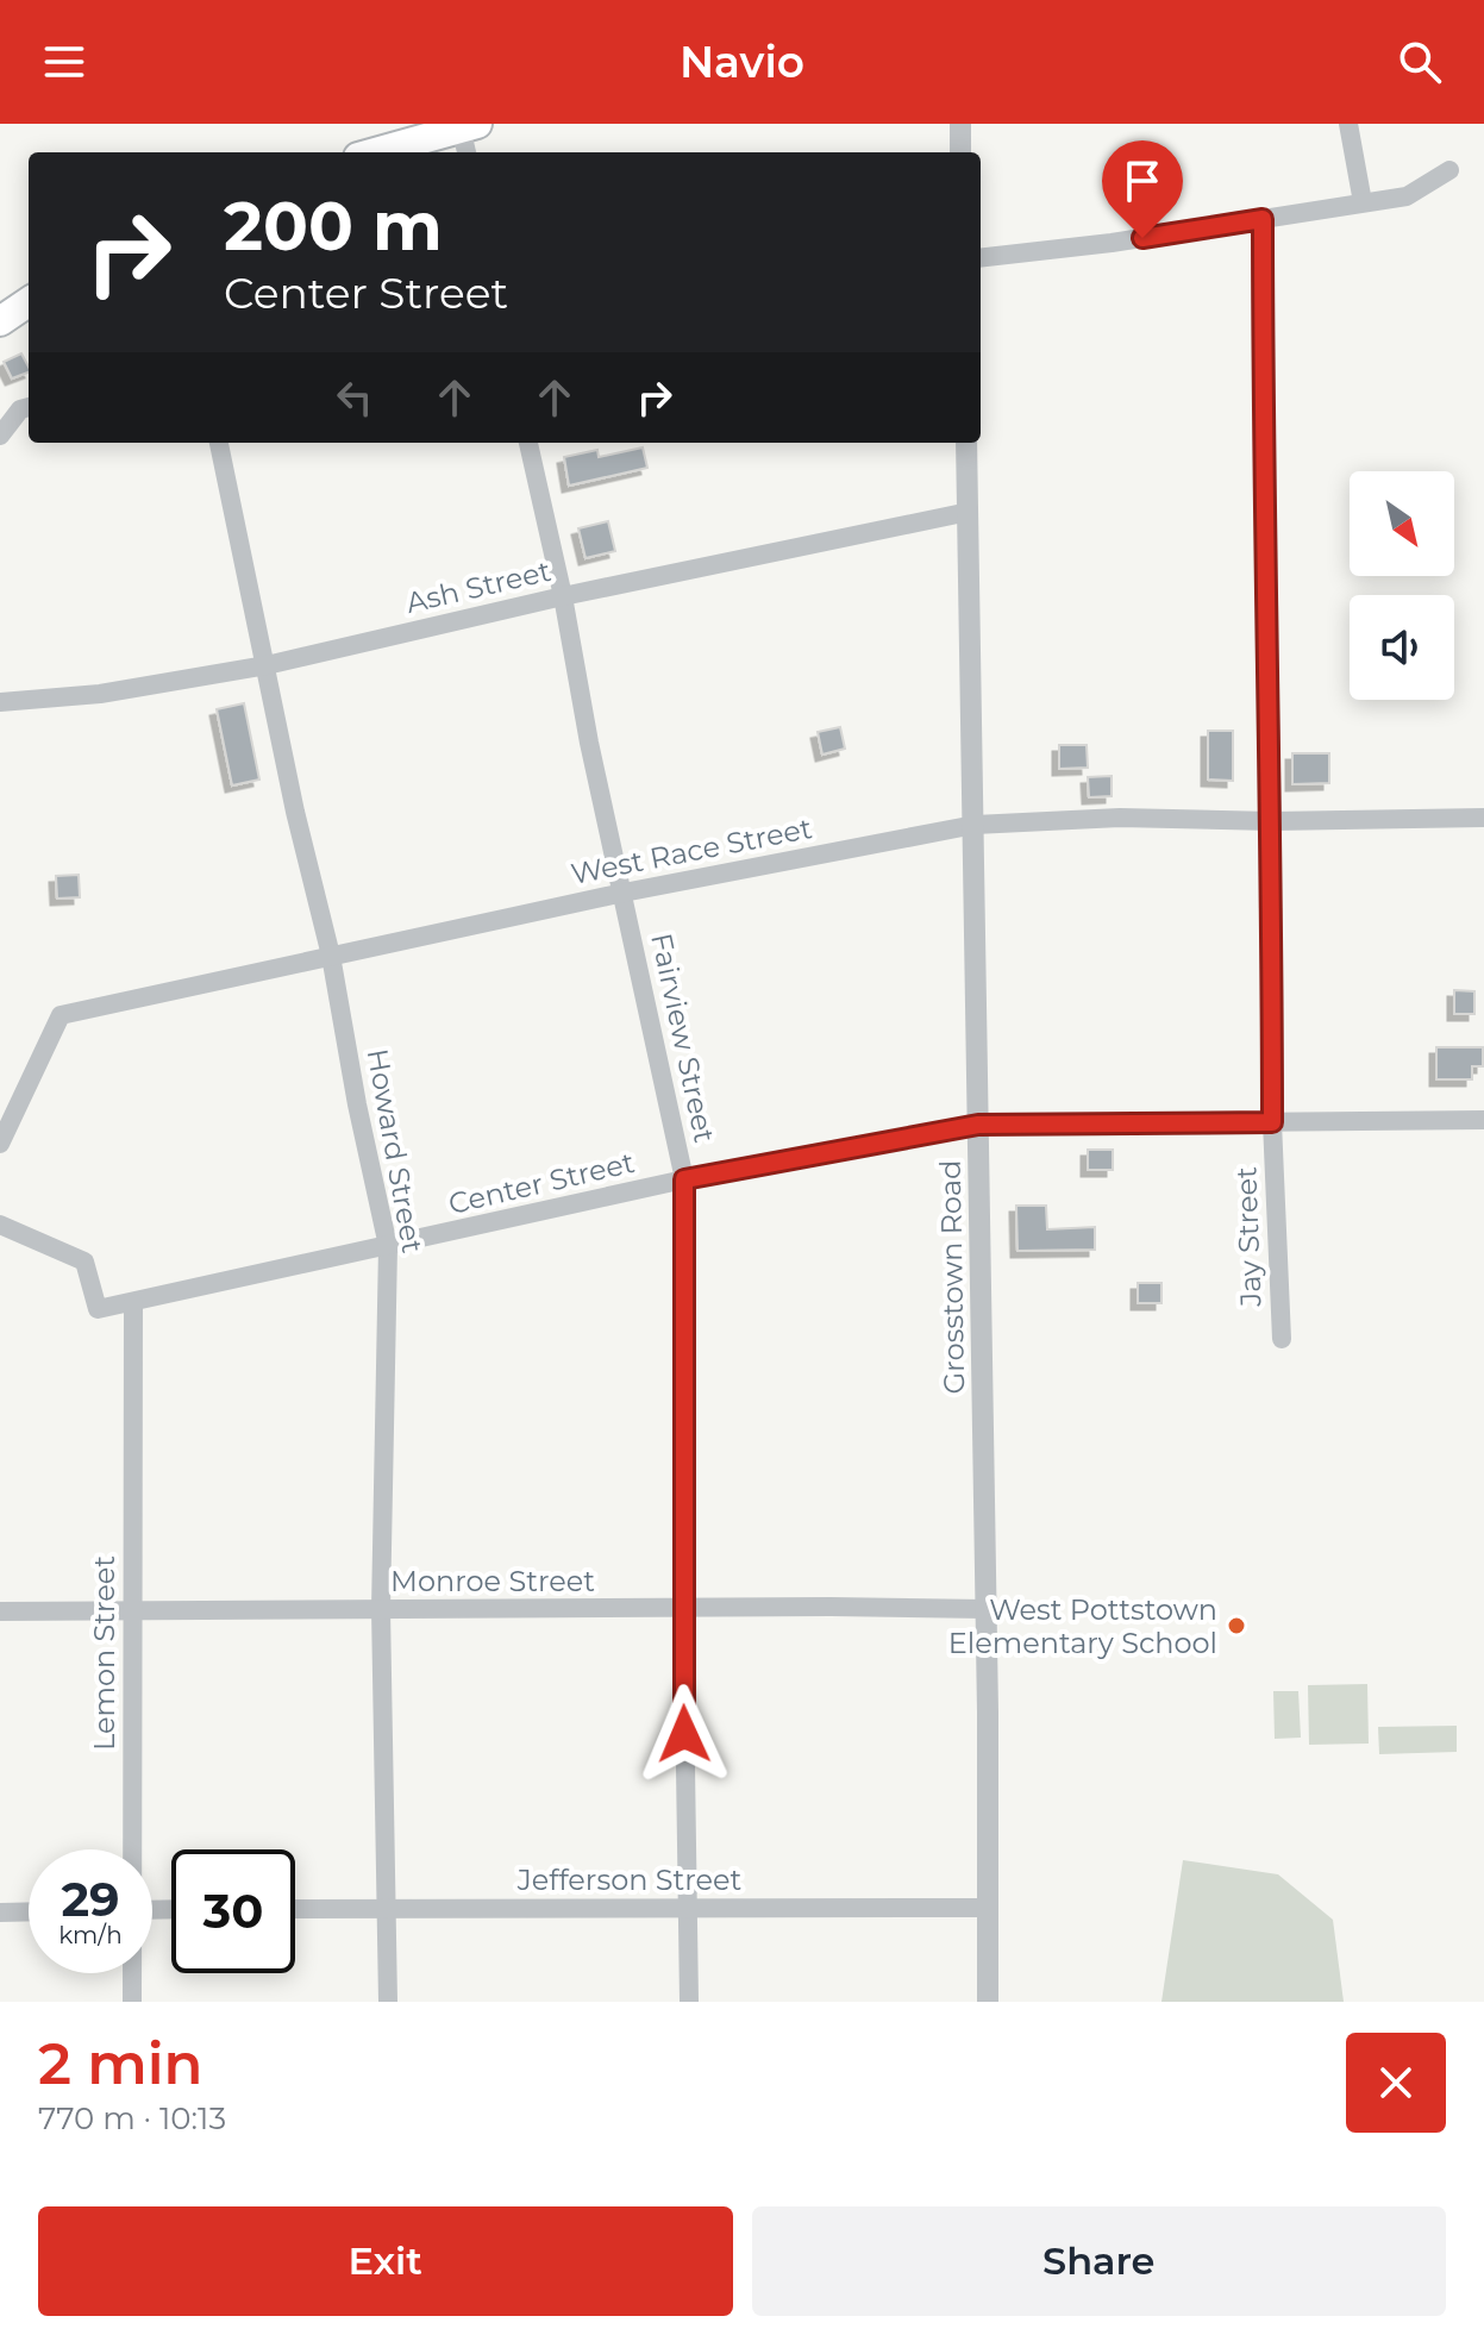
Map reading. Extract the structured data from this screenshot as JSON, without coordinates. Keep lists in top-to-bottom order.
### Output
{
  "streets": {
    "street": [
      "Ash Street",
      "West Race Street",
      "Fairview Street",
      "Howard Street",
      "Center Street",
      "Jay Street",
      "Grosstown Road",
      "Monroe Street",
      "Lemon Street",
      "Jefferson Street"
    ]
  },
  "crossings": [
    ["Ash Street", "Fairview Street"],
    ["Ash Street", "Howard Street"],
    ["Ash Street", "Grosstown Road"],
    ["West Race Street", "Fairview Street"],
    ["West Race Street", "Howard Street"],
    ["West Race Street", "Jay Street"],
    ["West Race Street", "Grosstown Road"],
    ["Fairview Street", "Center Street"],
    ["Fairview Street", "Monroe Street"],
    ["Fairview Street", "Jefferson Street"],
    ["Howard Street", "Center Street"],
    ["Howard Street", "Monroe Street"],
    ["Howard Street", "Jefferson Street"],
    ["Center Street", "Jay Street"],
    ["Center Street", "Grosstown Road"],
    ["Center Street", "Lemon Street"],
    ["Grosstown Road", "Monroe Street"],
    ["Grosstown Road", "Jefferson Street"],
    ["Monroe Street", "Lemon Street"]
  ],
  "places": ["West Pottstown Elementary School"],
  "north": "bottom right",
  "page": {
    "header": "Navio",
    "turn": ["200 m", "Center Street"],
    "speed": "29 km/h",
    "limit": "30",
    "heading": ["2 min", "770 m · 10:13"],
    "buttons": ["Exit", "Share"]
  }
}
